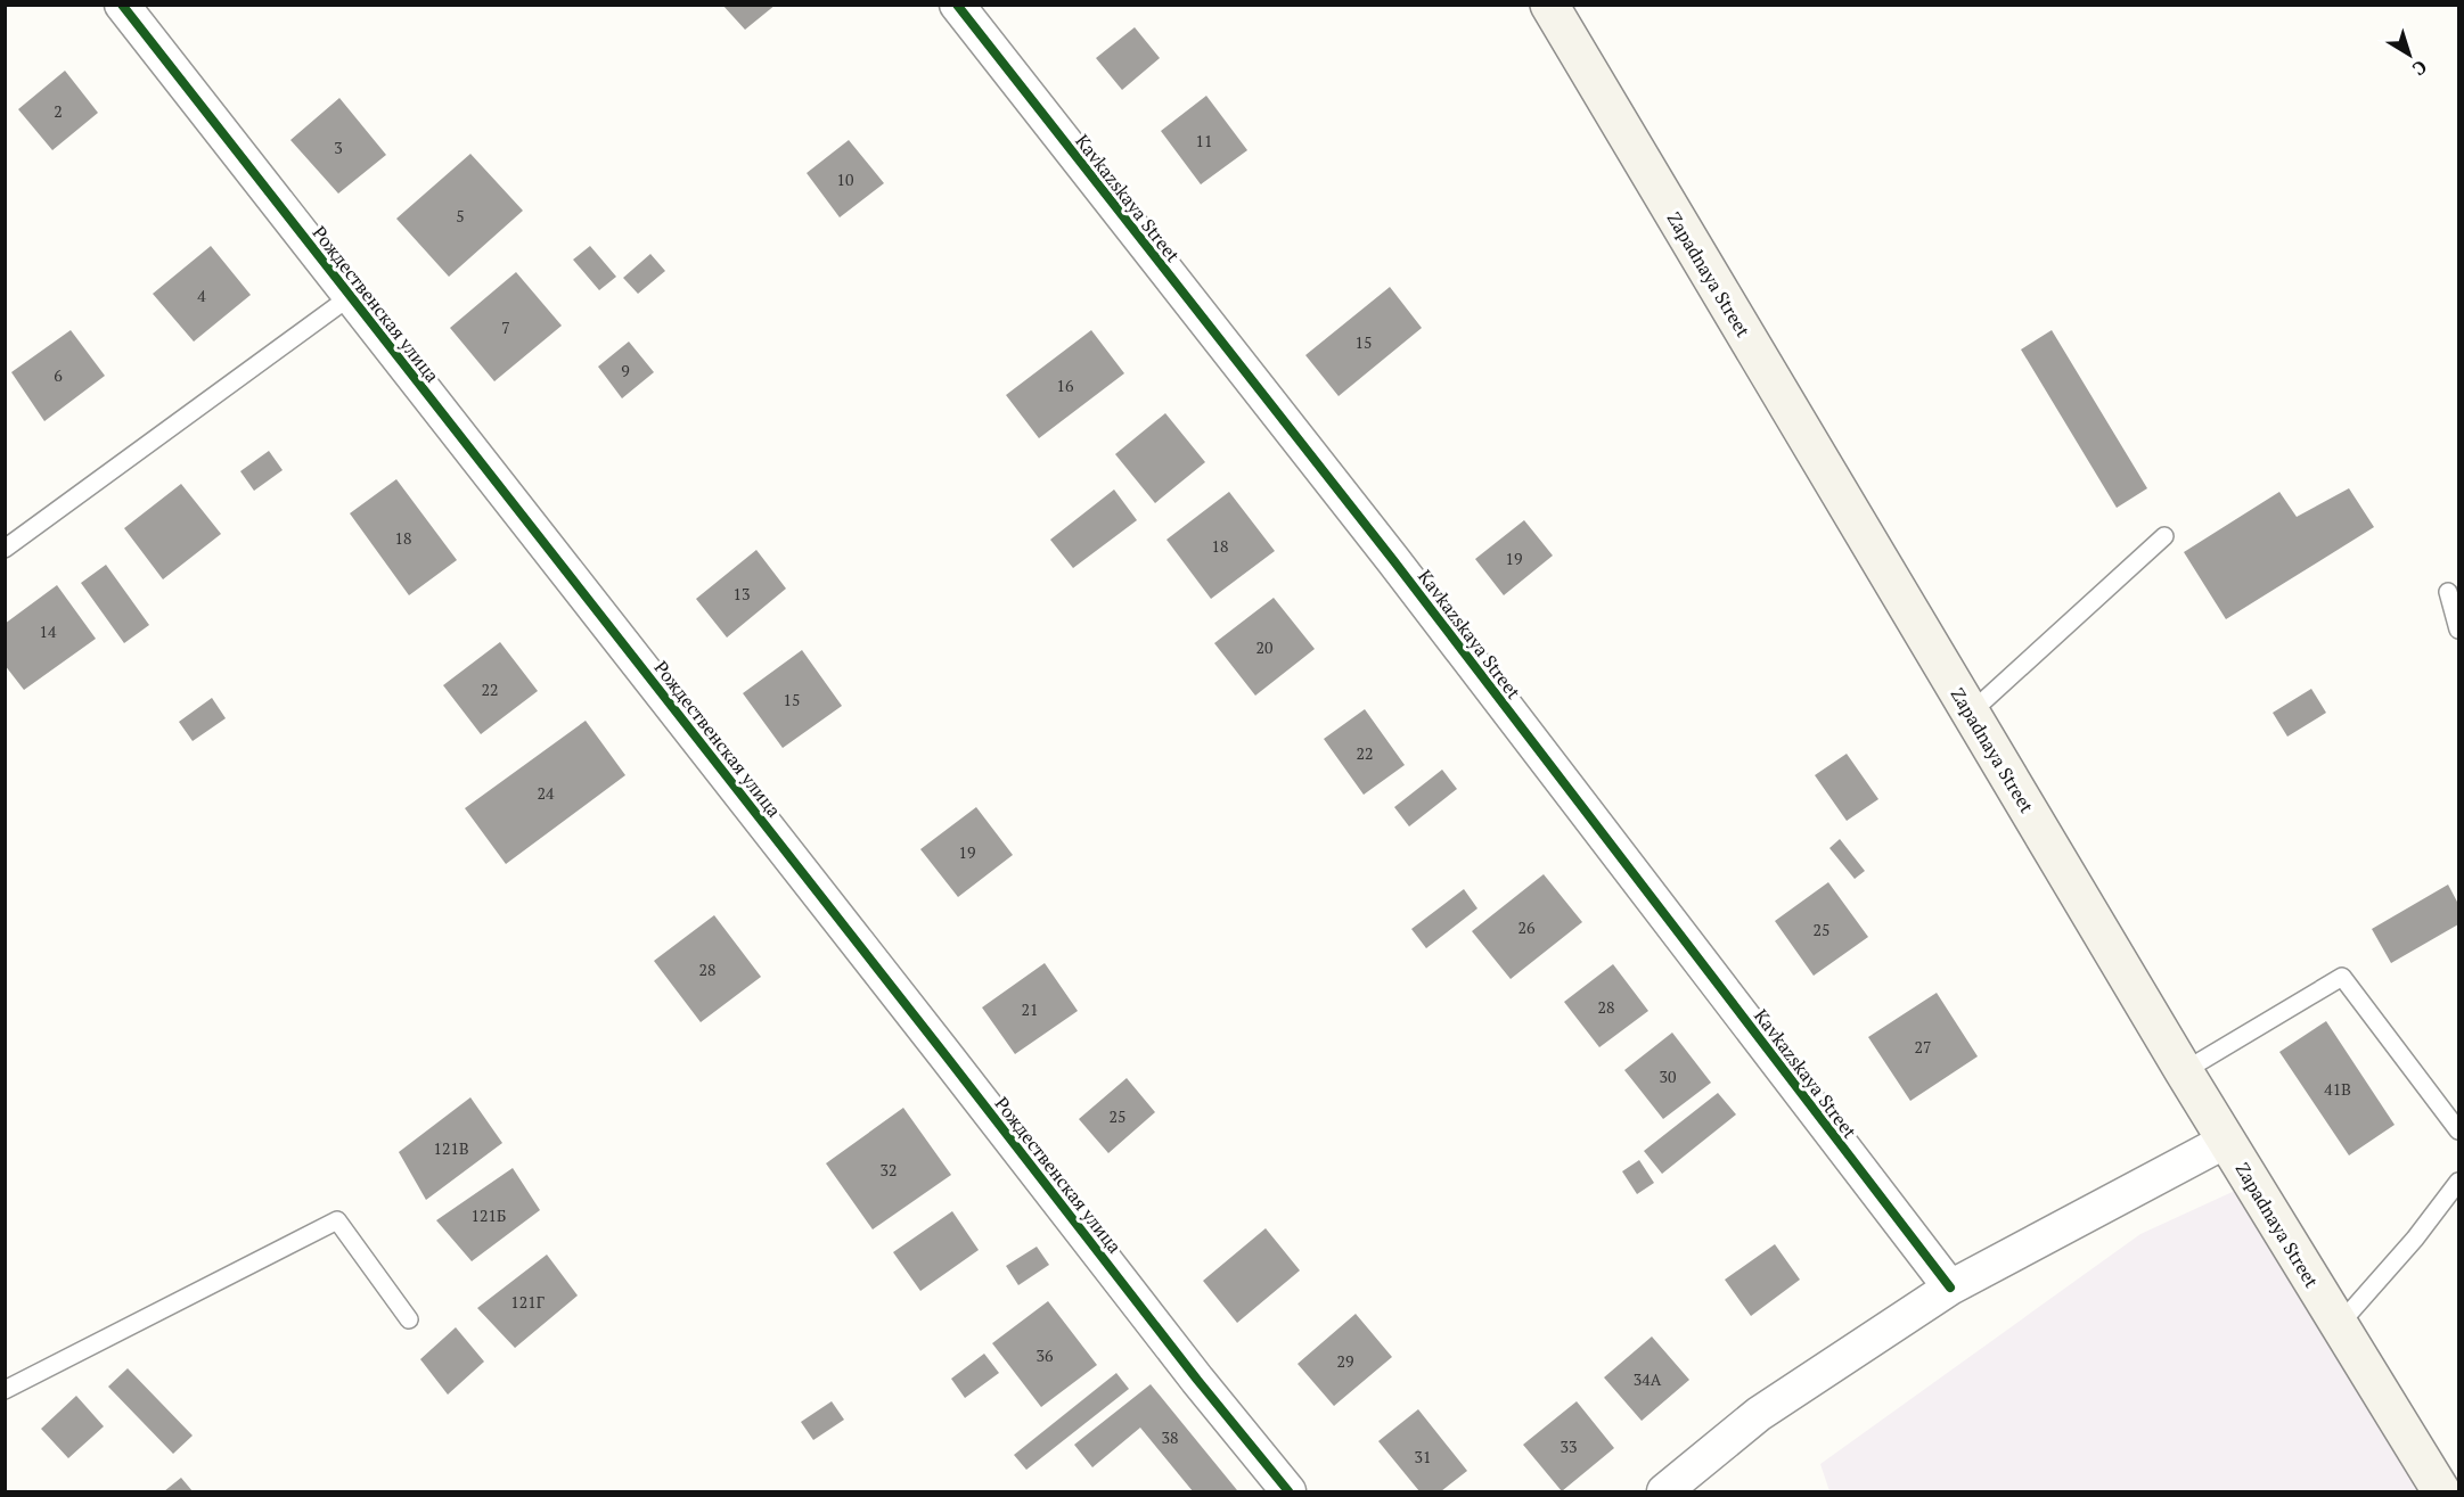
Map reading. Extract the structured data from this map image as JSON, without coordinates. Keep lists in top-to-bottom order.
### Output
{
  "streets": {
    "main road": ["Zapadnaya Street"],
    "street": ["Kavkazskaya Street", "Рождественская улица"]
  },
  "house_numbers": [
    "2",
    "11",
    "3",
    "10",
    "5",
    "4",
    "7",
    "15",
    "9",
    "6",
    "16",
    "18",
    "18",
    "19",
    "13",
    "14",
    "20",
    "22",
    "15",
    "22",
    "24",
    "19",
    "26",
    "25",
    "28",
    "28",
    "21",
    "27",
    "30",
    "41В",
    "25",
    "121В",
    "32",
    "121Б",
    "121Г",
    "36",
    "29",
    "34А",
    "38",
    "33",
    "31"
  ],
  "north": "bottom right"
}
